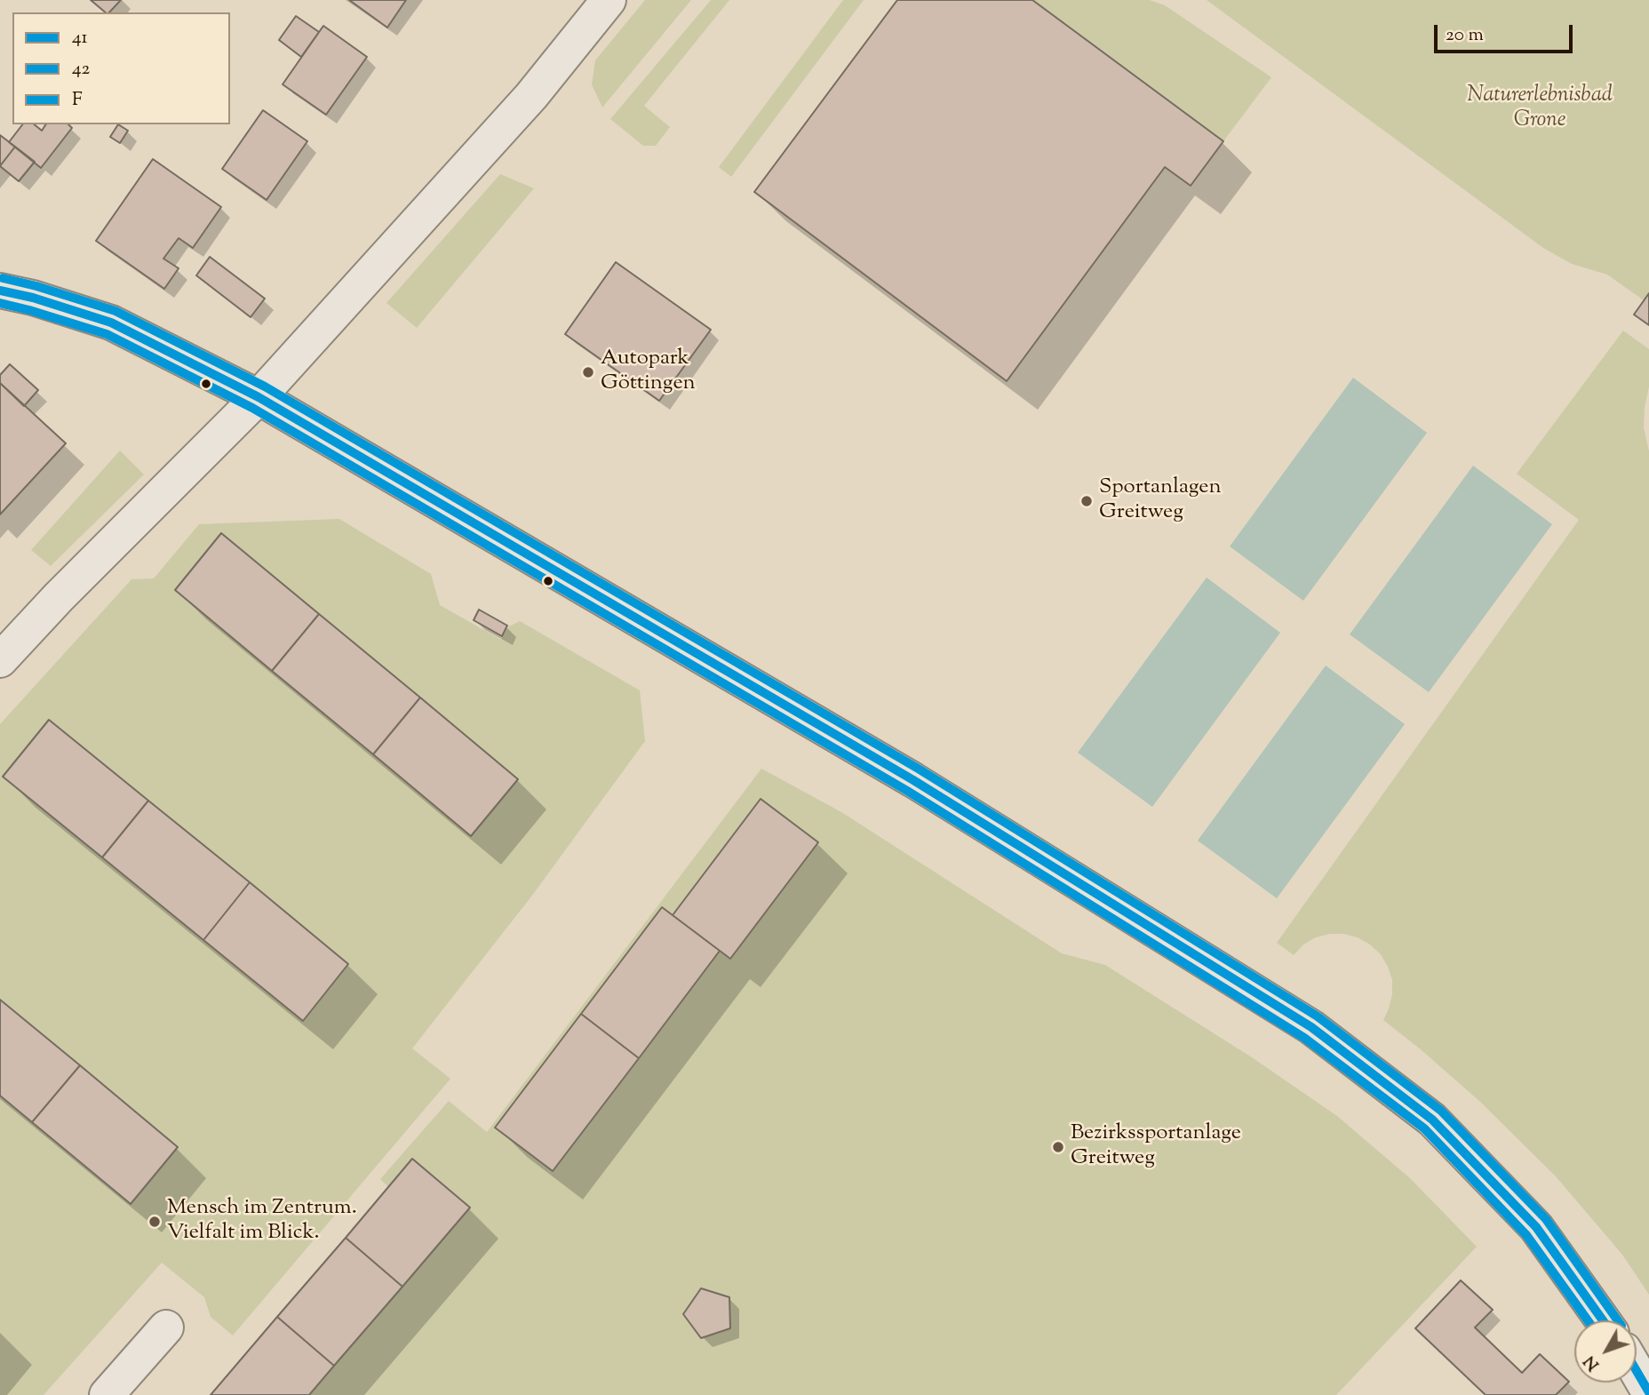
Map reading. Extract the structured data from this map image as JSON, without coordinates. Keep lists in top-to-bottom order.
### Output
{
  "parks": ["Naturerlebnisbad Grone"],
  "places": [
    "Autopark Göttingen",
    "Sportanlagen Greitweg",
    "Bezirkssportanlage Greitweg",
    "Mensch im Zentrum. Vielfalt im Blick."
  ],
  "lines": ["transit line F", "transit line 41", "transit line 42"],
  "legend": ["41", "42", "F"],
  "scale_bar": "20 m",
  "north": "bottom left"
}
